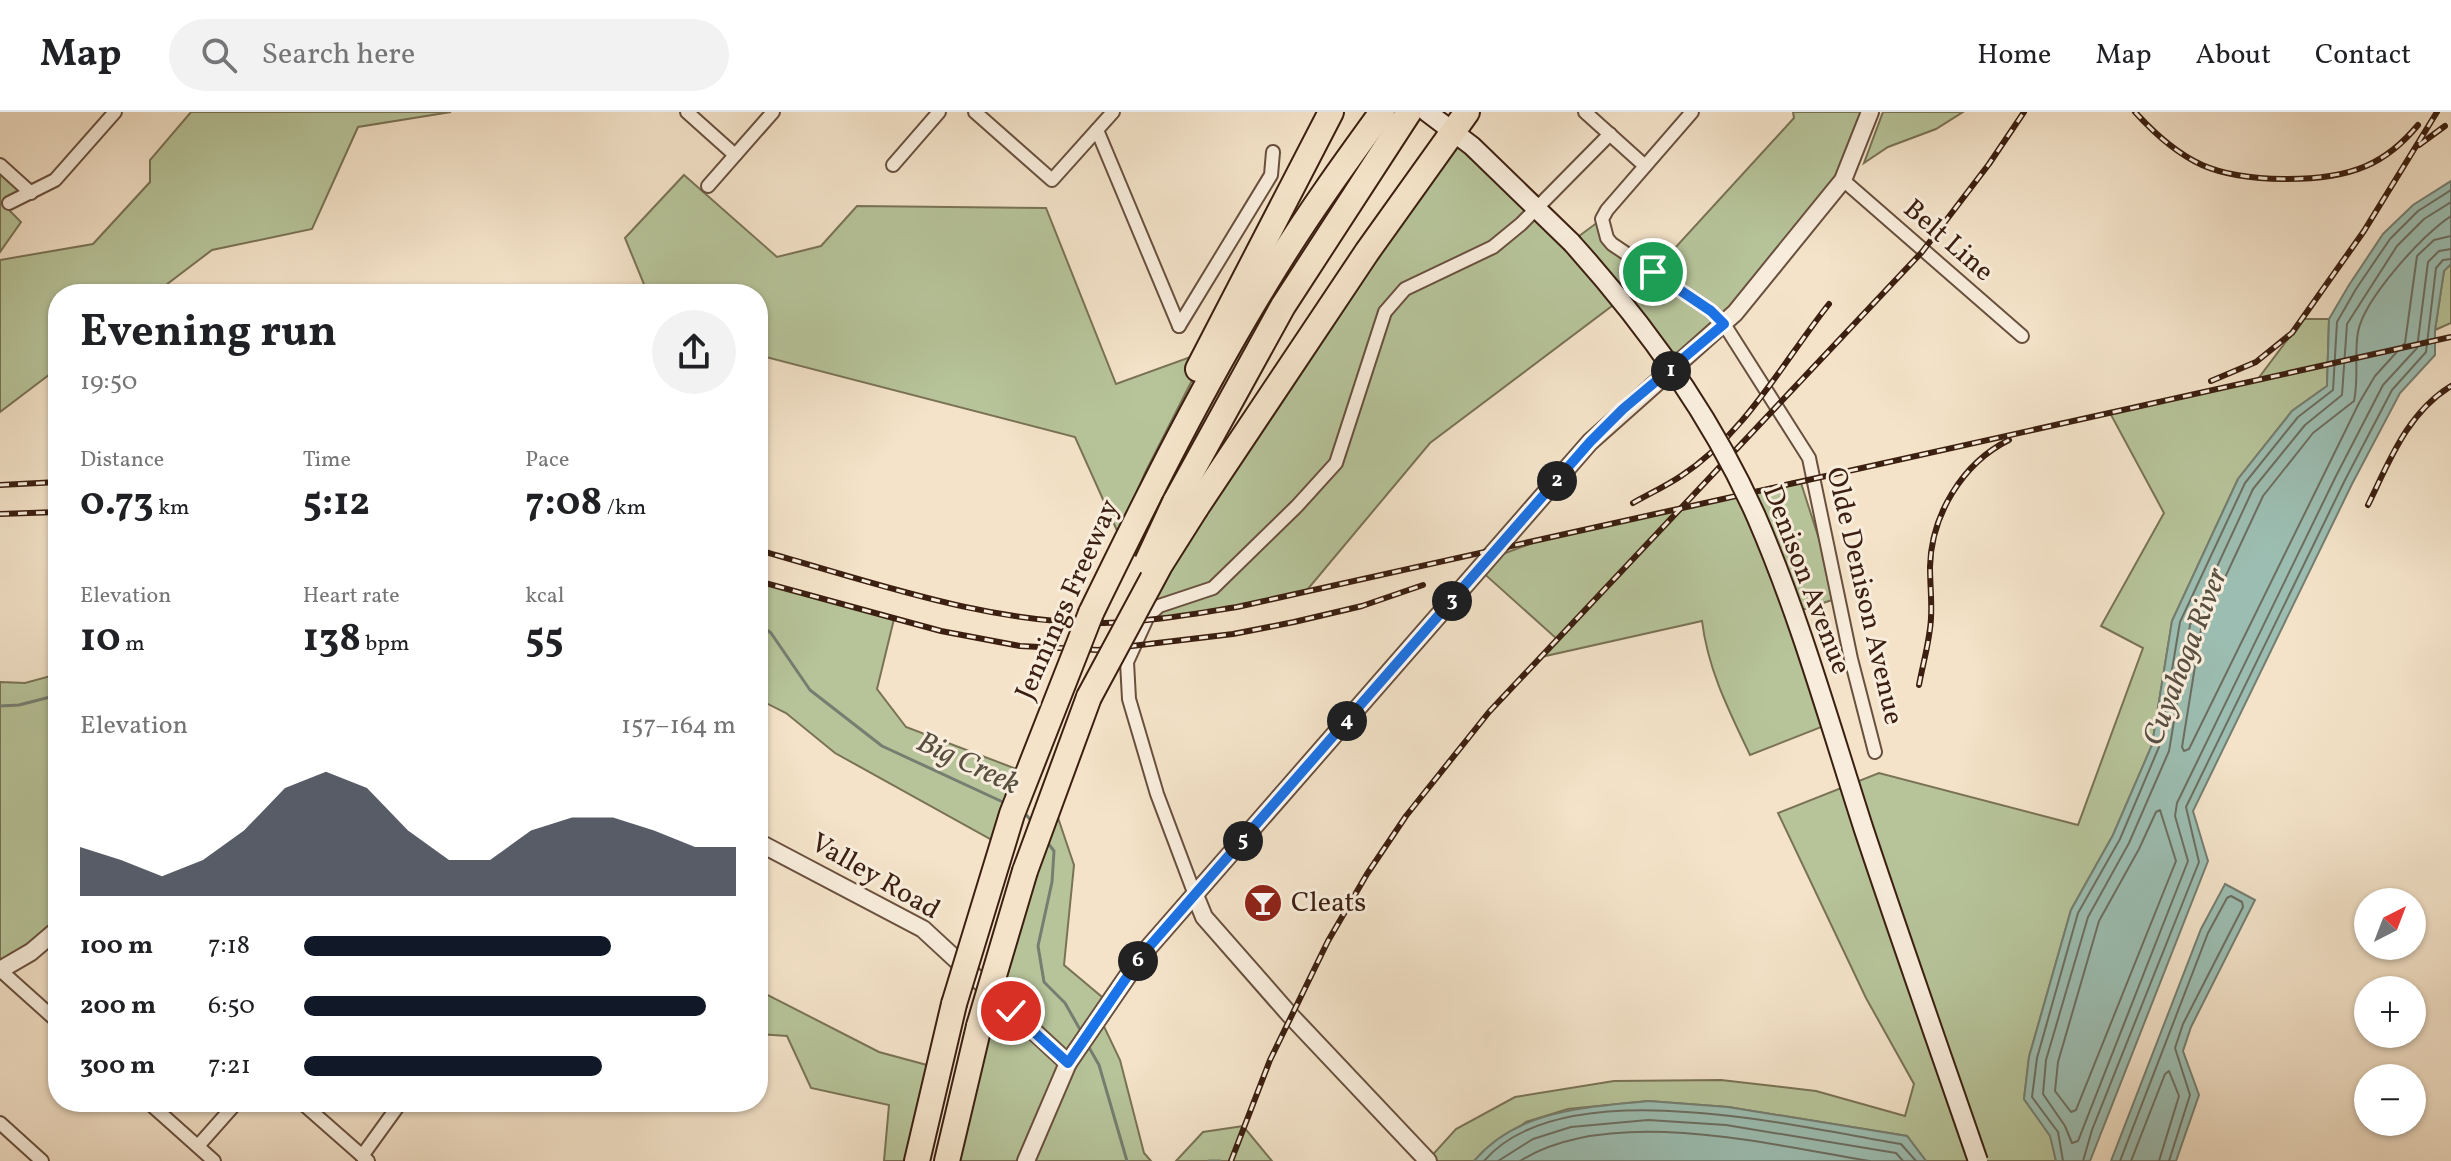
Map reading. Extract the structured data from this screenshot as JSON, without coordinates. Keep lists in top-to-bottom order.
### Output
{
  "streets": {
    "highway": ["Jennings Freeway"],
    "main road": ["Denison Avenue"],
    "street": ["Belt Line", "Olde Denison Avenue", "Valley Road"]
  },
  "water": ["Cuyahoga River", "Big Creek"],
  "places": {
    "bar": ["Cleats"]
  },
  "north": "top right",
  "page": {
    "header": "Map",
    "search": "Search here",
    "nav": [
      "Home",
      "Map",
      "About",
      "Contact"
    ],
    "heading": ["Evening run", "19:50"],
    "pins": [
      "1",
      "2",
      "3",
      "4",
      "5",
      "6"
    ],
    "stats": [
      ["Distance", "0.73 km"],
      ["Time", "5:12"],
      ["Pace", "7:08 /km"],
      ["Elevation", "10 m"],
      ["Heart rate", "138 bpm"],
      ["kcal", "55"]
    ],
    "chart": ["Elevation", "157–164 m"],
    "map_buttons": ["+", "−"],
    "list": [
      {
        "name": "100 m",
        "note": "7:18"
      },
      {
        "name": "200 m",
        "note": "6:50"
      },
      {
        "name": "300 m",
        "note": "7:21"
      }
    ]
  }
}
